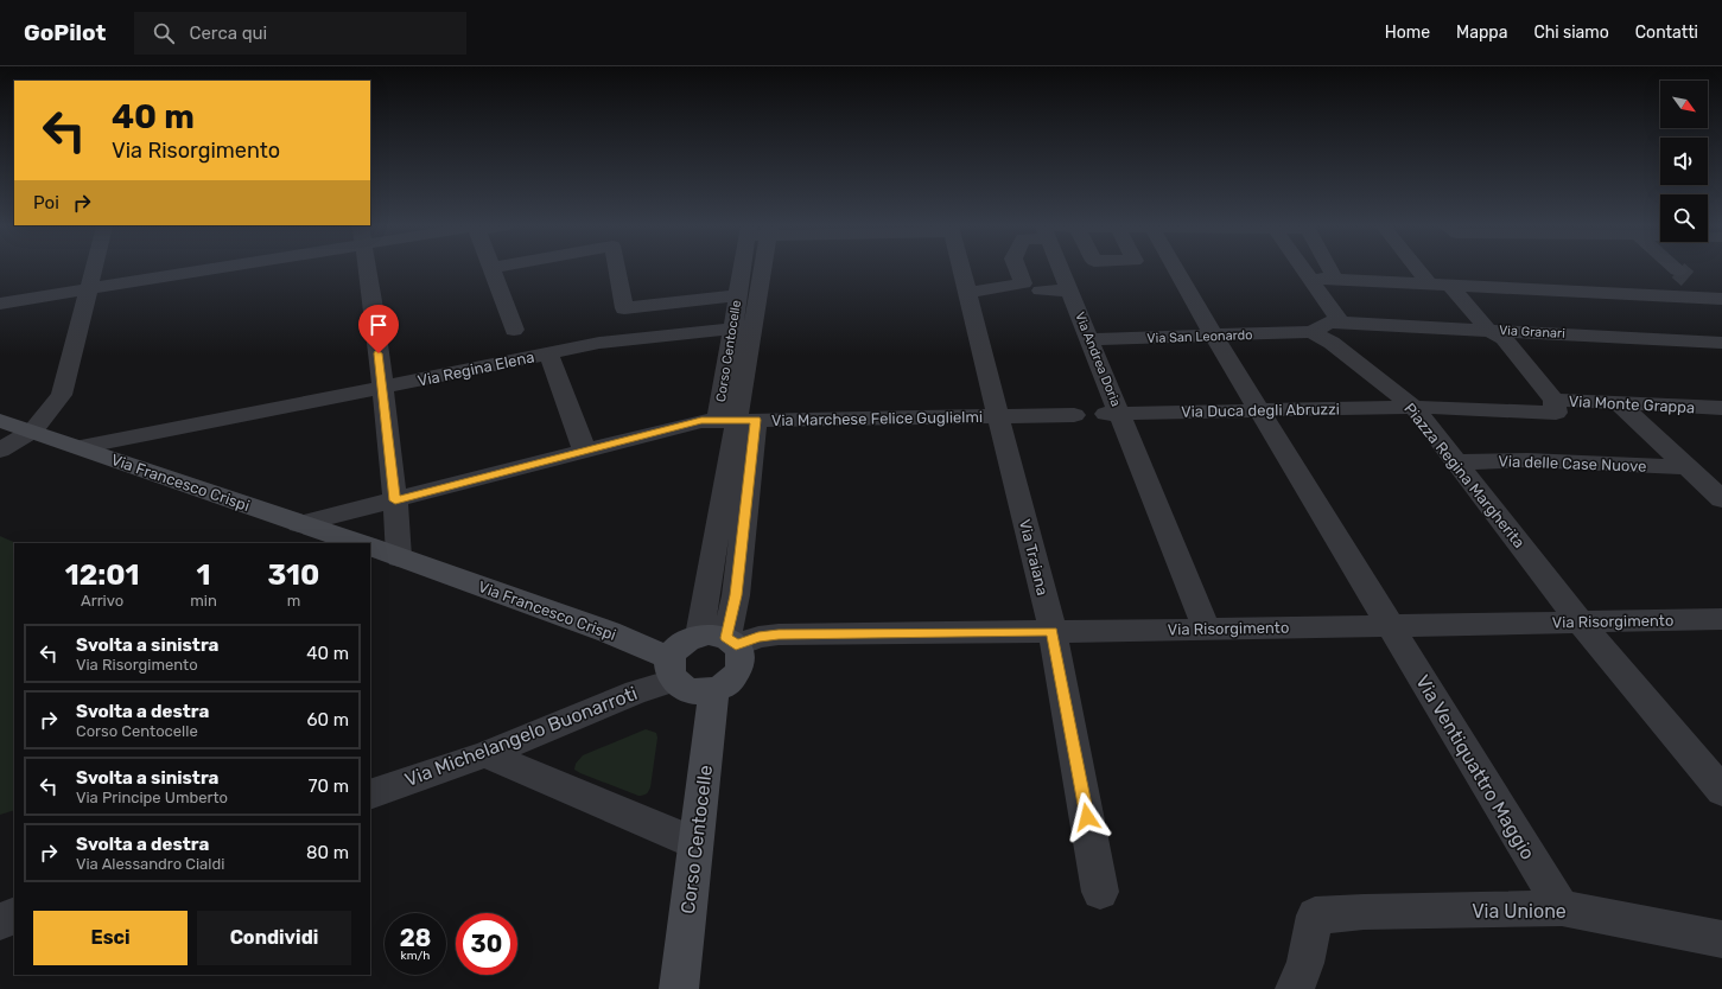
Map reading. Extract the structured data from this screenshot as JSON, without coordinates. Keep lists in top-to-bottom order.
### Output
{
  "streets": {
    "street": [
      "Via Granari",
      "Via San Leonardo",
      "Corso Centocelle",
      "Via Andrea Doria",
      "Via Regina Elena",
      "Via Monte Grappa",
      "Via Duca degli Abruzzi",
      "Via Marchese Felice Guglielmi",
      "Via delle Case Nuove",
      "Piazza Regina Margherita",
      "Via Francesco Crispi",
      "Via Traiana",
      "Via Risorgimento",
      "Via Michelangelo Buonarroti",
      "Via Ventiquattro Maggio",
      "Via Unione"
    ]
  },
  "crossings": [
    ["Via San Leonardo", "Via Andrea Doria"],
    ["Via San Leonardo", "Piazza Regina Margherita"],
    ["Corso Centocelle", "Via Regina Elena"],
    ["Corso Centocelle", "Via Marchese Felice Guglielmi"],
    ["Corso Centocelle", "Via Francesco Crispi"],
    ["Corso Centocelle", "Via Risorgimento"],
    ["Corso Centocelle", "Via Michelangelo Buonarroti"],
    ["Via Andrea Doria", "Via Duca degli Abruzzi"],
    ["Via Andrea Doria", "Via Risorgimento"],
    ["Via Regina Elena", "Via Francesco Crispi"],
    ["Via Monte Grappa", "Via Duca degli Abruzzi"],
    ["Via Monte Grappa", "Piazza Regina Margherita"],
    ["Via Duca degli Abruzzi", "Piazza Regina Margherita"],
    ["Via Marchese Felice Guglielmi", "Via Francesco Crispi"],
    ["Via Marchese Felice Guglielmi", "Via Traiana"],
    ["Via delle Case Nuove", "Piazza Regina Margherita"],
    ["Piazza Regina Margherita", "Via Risorgimento"],
    ["Via Francesco Crispi", "Via Risorgimento"],
    ["Via Francesco Crispi", "Via Michelangelo Buonarroti"],
    ["Via Traiana", "Via Risorgimento"],
    ["Via Risorgimento", "Via Michelangelo Buonarroti"],
    ["Via Risorgimento", "Via Ventiquattro Maggio"],
    ["Via Ventiquattro Maggio", "Via Unione"]
  ],
  "north": "bottom right",
  "page": {
    "header": "GoPilot",
    "search": "Cerca qui",
    "nav": [
      "Home",
      "Mappa",
      "Chi siamo",
      "Contatti"
    ],
    "turn": ["40 m", "Via Risorgimento"],
    "then": "Poi",
    "eta": [
      "12:01",
      "Arrivo",
      "1",
      "min",
      "310",
      "m"
    ],
    "list": [
      {
        "name": "Svolta a sinistra",
        "note": "Via Risorgimento",
        "value": "40 m"
      },
      {
        "name": "Svolta a destra",
        "note": "Corso Centocelle",
        "value": "60 m"
      },
      {
        "name": "Svolta a sinistra",
        "note": "Via Principe Umberto",
        "value": "70 m"
      },
      {
        "name": "Svolta a destra",
        "note": "Via Alessandro Cialdi",
        "value": "80 m"
      }
    ],
    "buttons": ["Esci", "Condividi"],
    "speed": "28 km/h",
    "limit": "30"
  }
}
